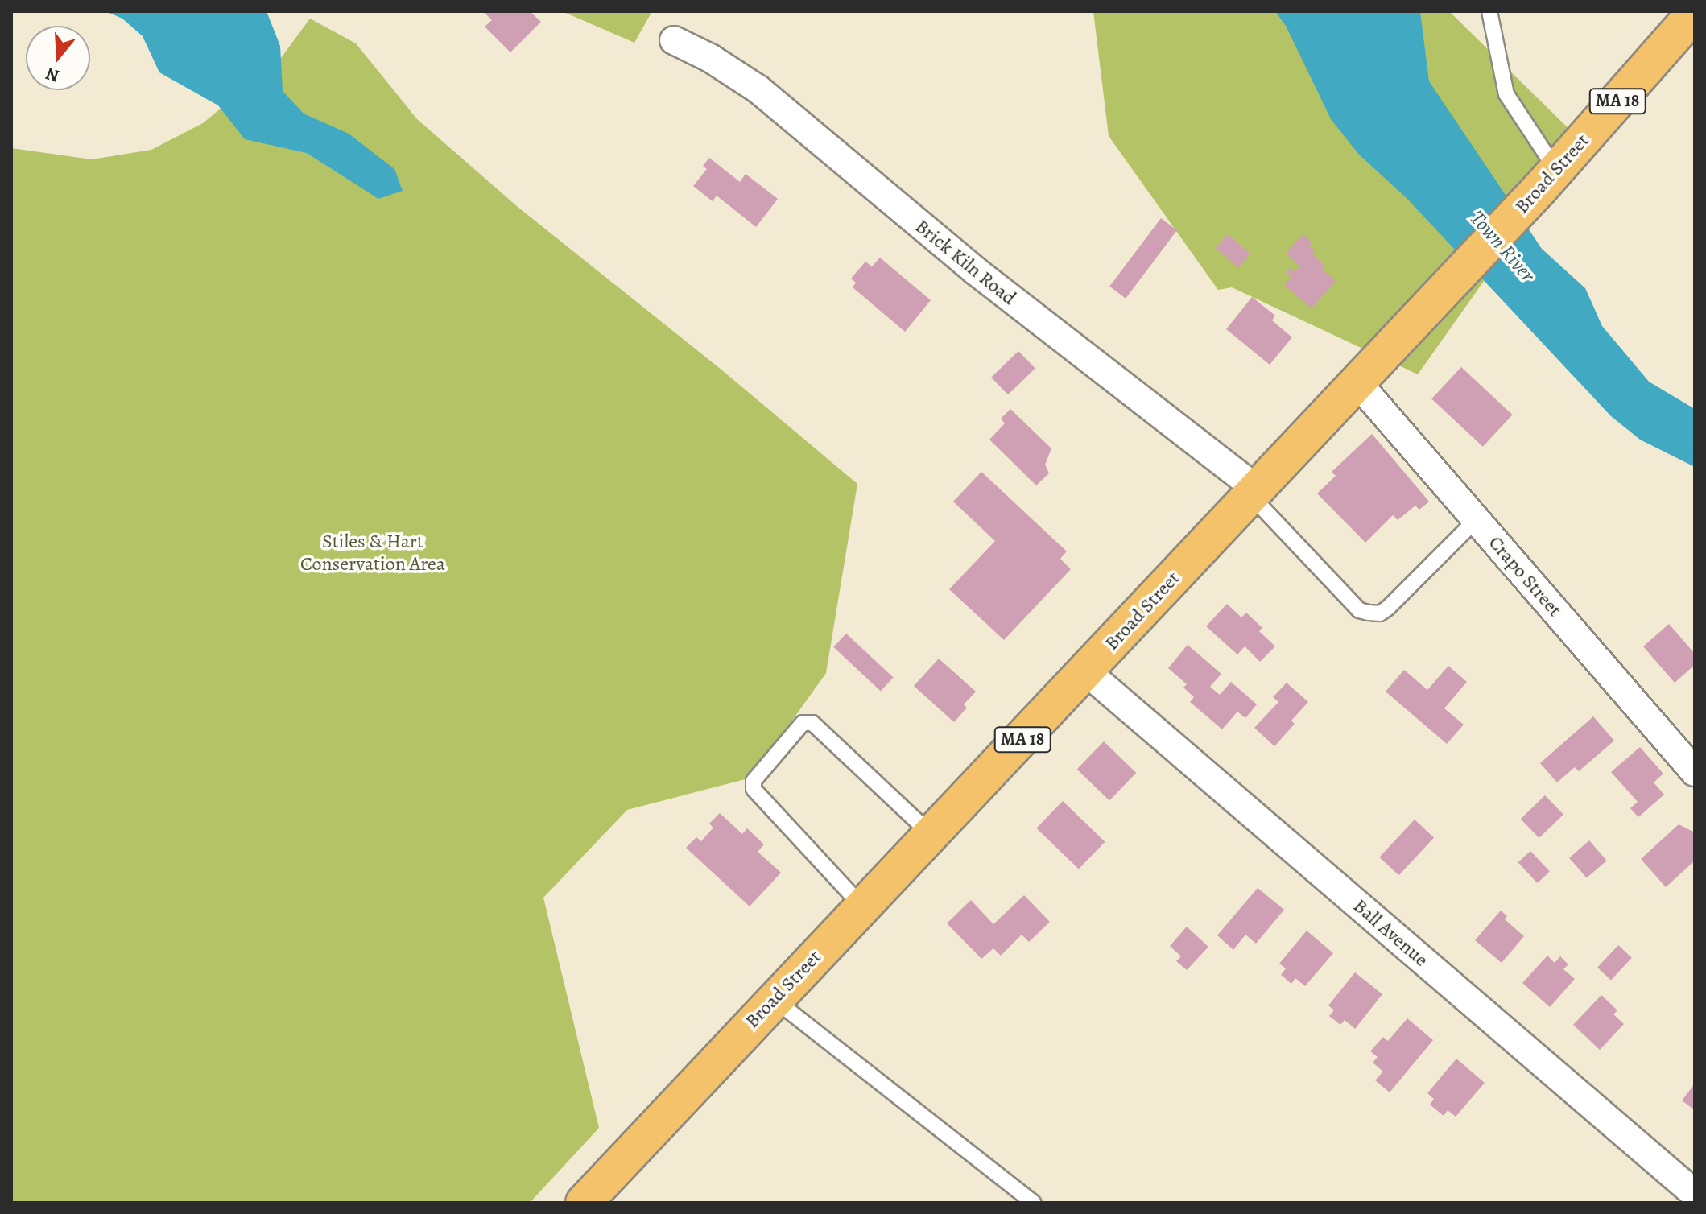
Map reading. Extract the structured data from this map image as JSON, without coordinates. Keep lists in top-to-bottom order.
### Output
{
  "streets": {
    "main road": ["MA 18", "Broad Street"],
    "street": ["Brick Kiln Road", "Crapo Street", "Ball Avenue"]
  },
  "crossings": [
    ["Broad Street", "Brick Kiln Road"],
    ["Broad Street", "Crapo Street"],
    ["Broad Street", "Ball Avenue"]
  ],
  "water": ["Town River"],
  "parks": ["Stiles & Hart Conservation Area"],
  "north": "bottom"
}
